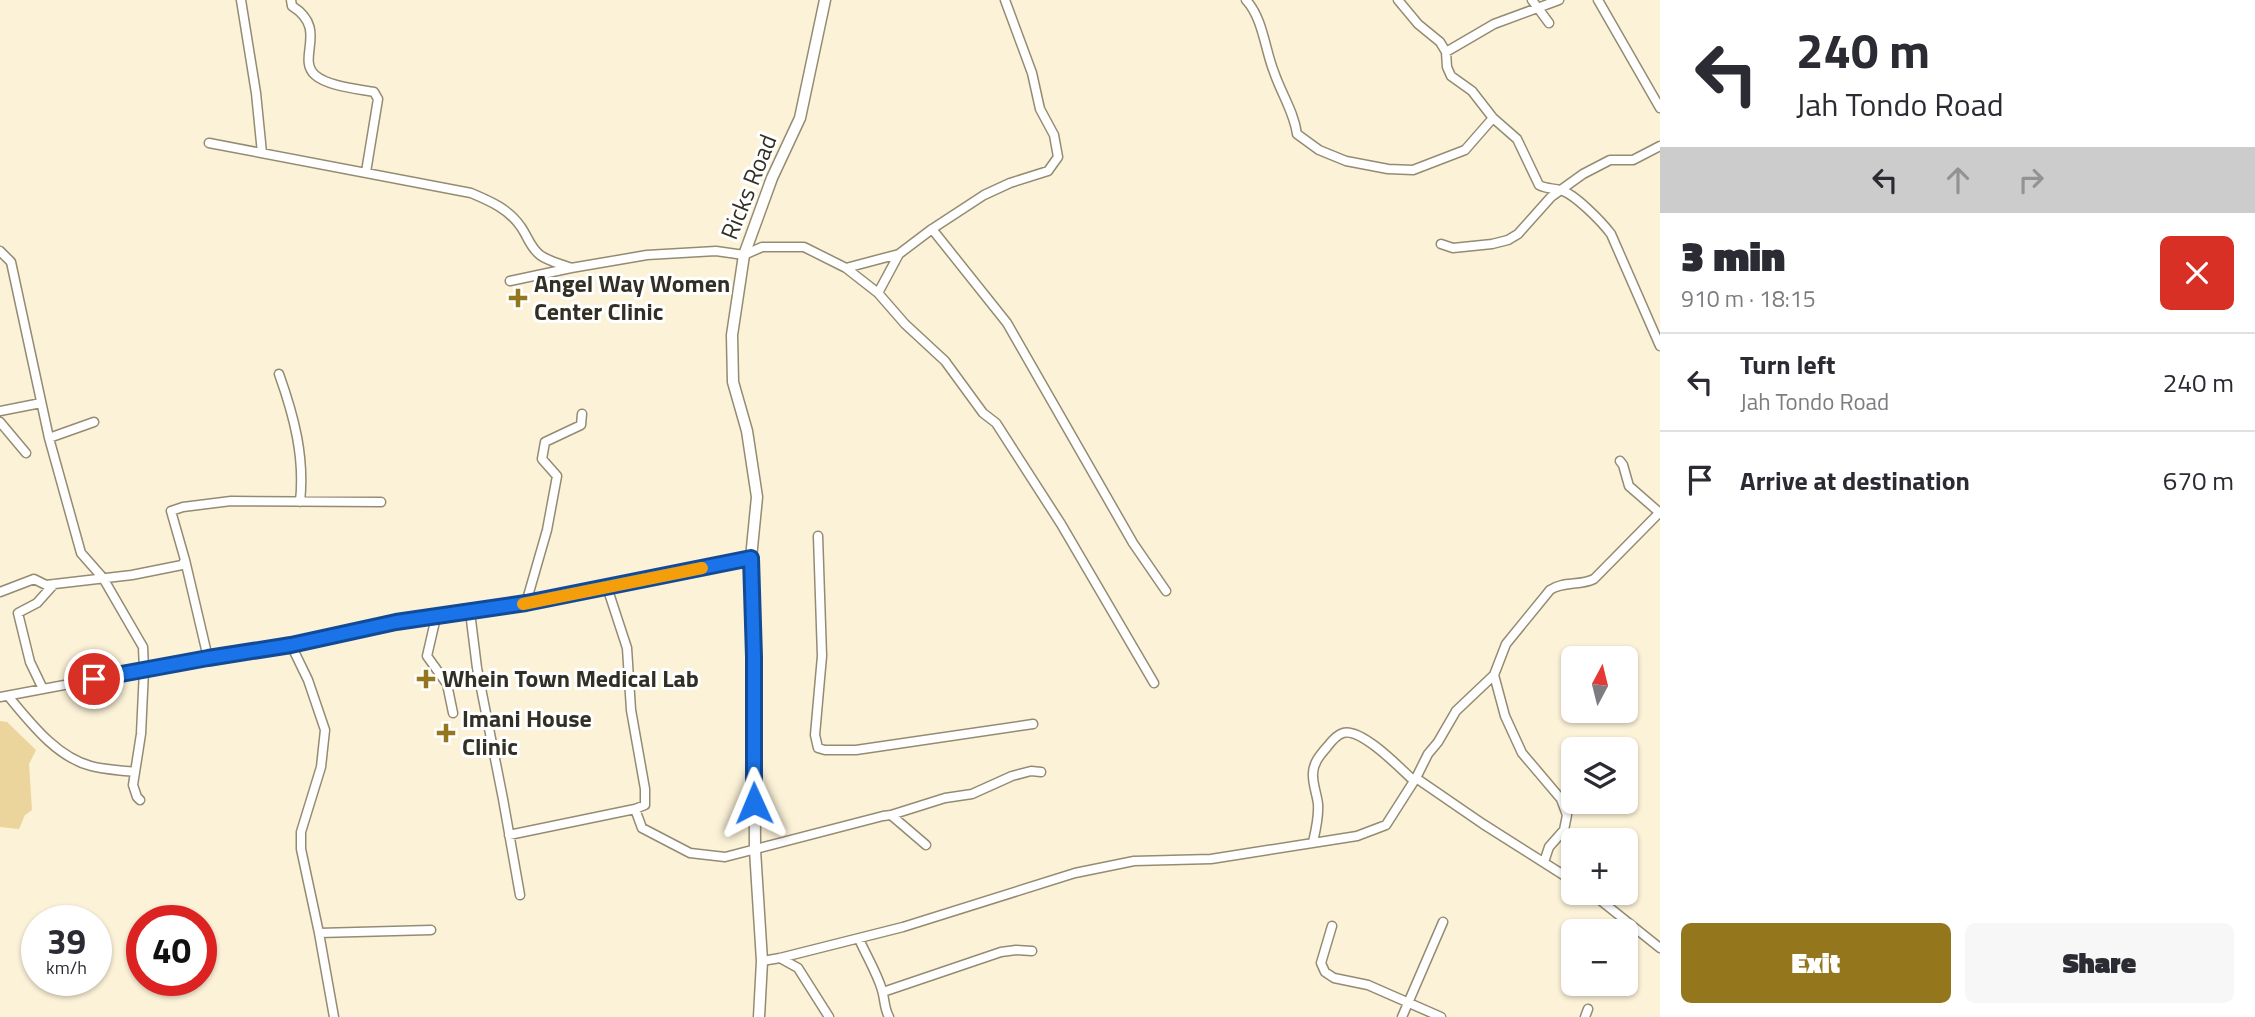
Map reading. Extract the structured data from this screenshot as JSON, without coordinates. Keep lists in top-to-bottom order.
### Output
{
  "streets": {
    "street": ["Ricks Road"]
  },
  "places": {
    "health": ["Angel Way Women Center Clinic", "Whein Town Medical Lab", "Imani House Clinic"]
  },
  "north": "top",
  "page": {
    "turn": ["240 m", "Jah Tondo Road"],
    "heading": ["3 min", "910 m · 18:15"],
    "list": [
      {
        "name": "Turn left",
        "note": "Jah Tondo Road",
        "value": "240 m"
      },
      {
        "name": "Arrive at destination",
        "value": "670 m"
      }
    ],
    "map_buttons": ["+", "−"],
    "speed": "39 km/h",
    "limit": "40",
    "buttons": ["Exit", "Share"]
  }
}
